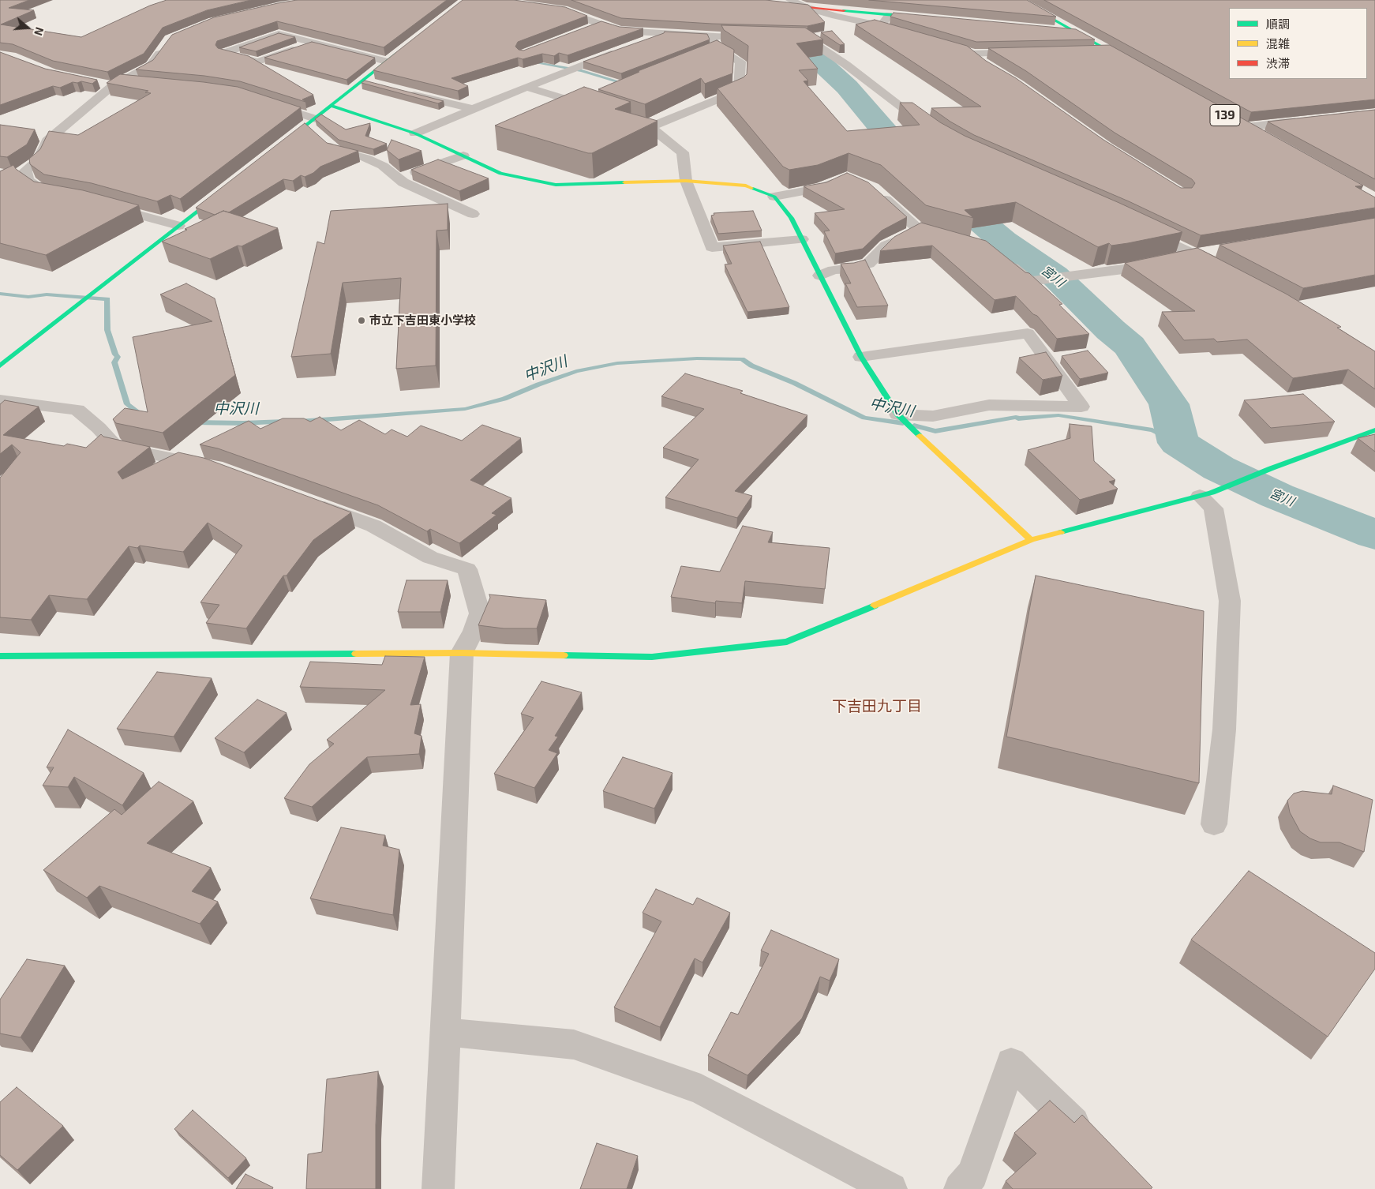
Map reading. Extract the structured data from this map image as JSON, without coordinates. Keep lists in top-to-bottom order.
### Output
{
  "streets": {
    "main road": ["139"]
  },
  "districts": ["下吉田九丁目"],
  "water": ["宮川", "中沢川"],
  "places": ["市立下吉田東小学校"],
  "legend": ["順調", "混雑", "渋滞"],
  "north": "right"
}
